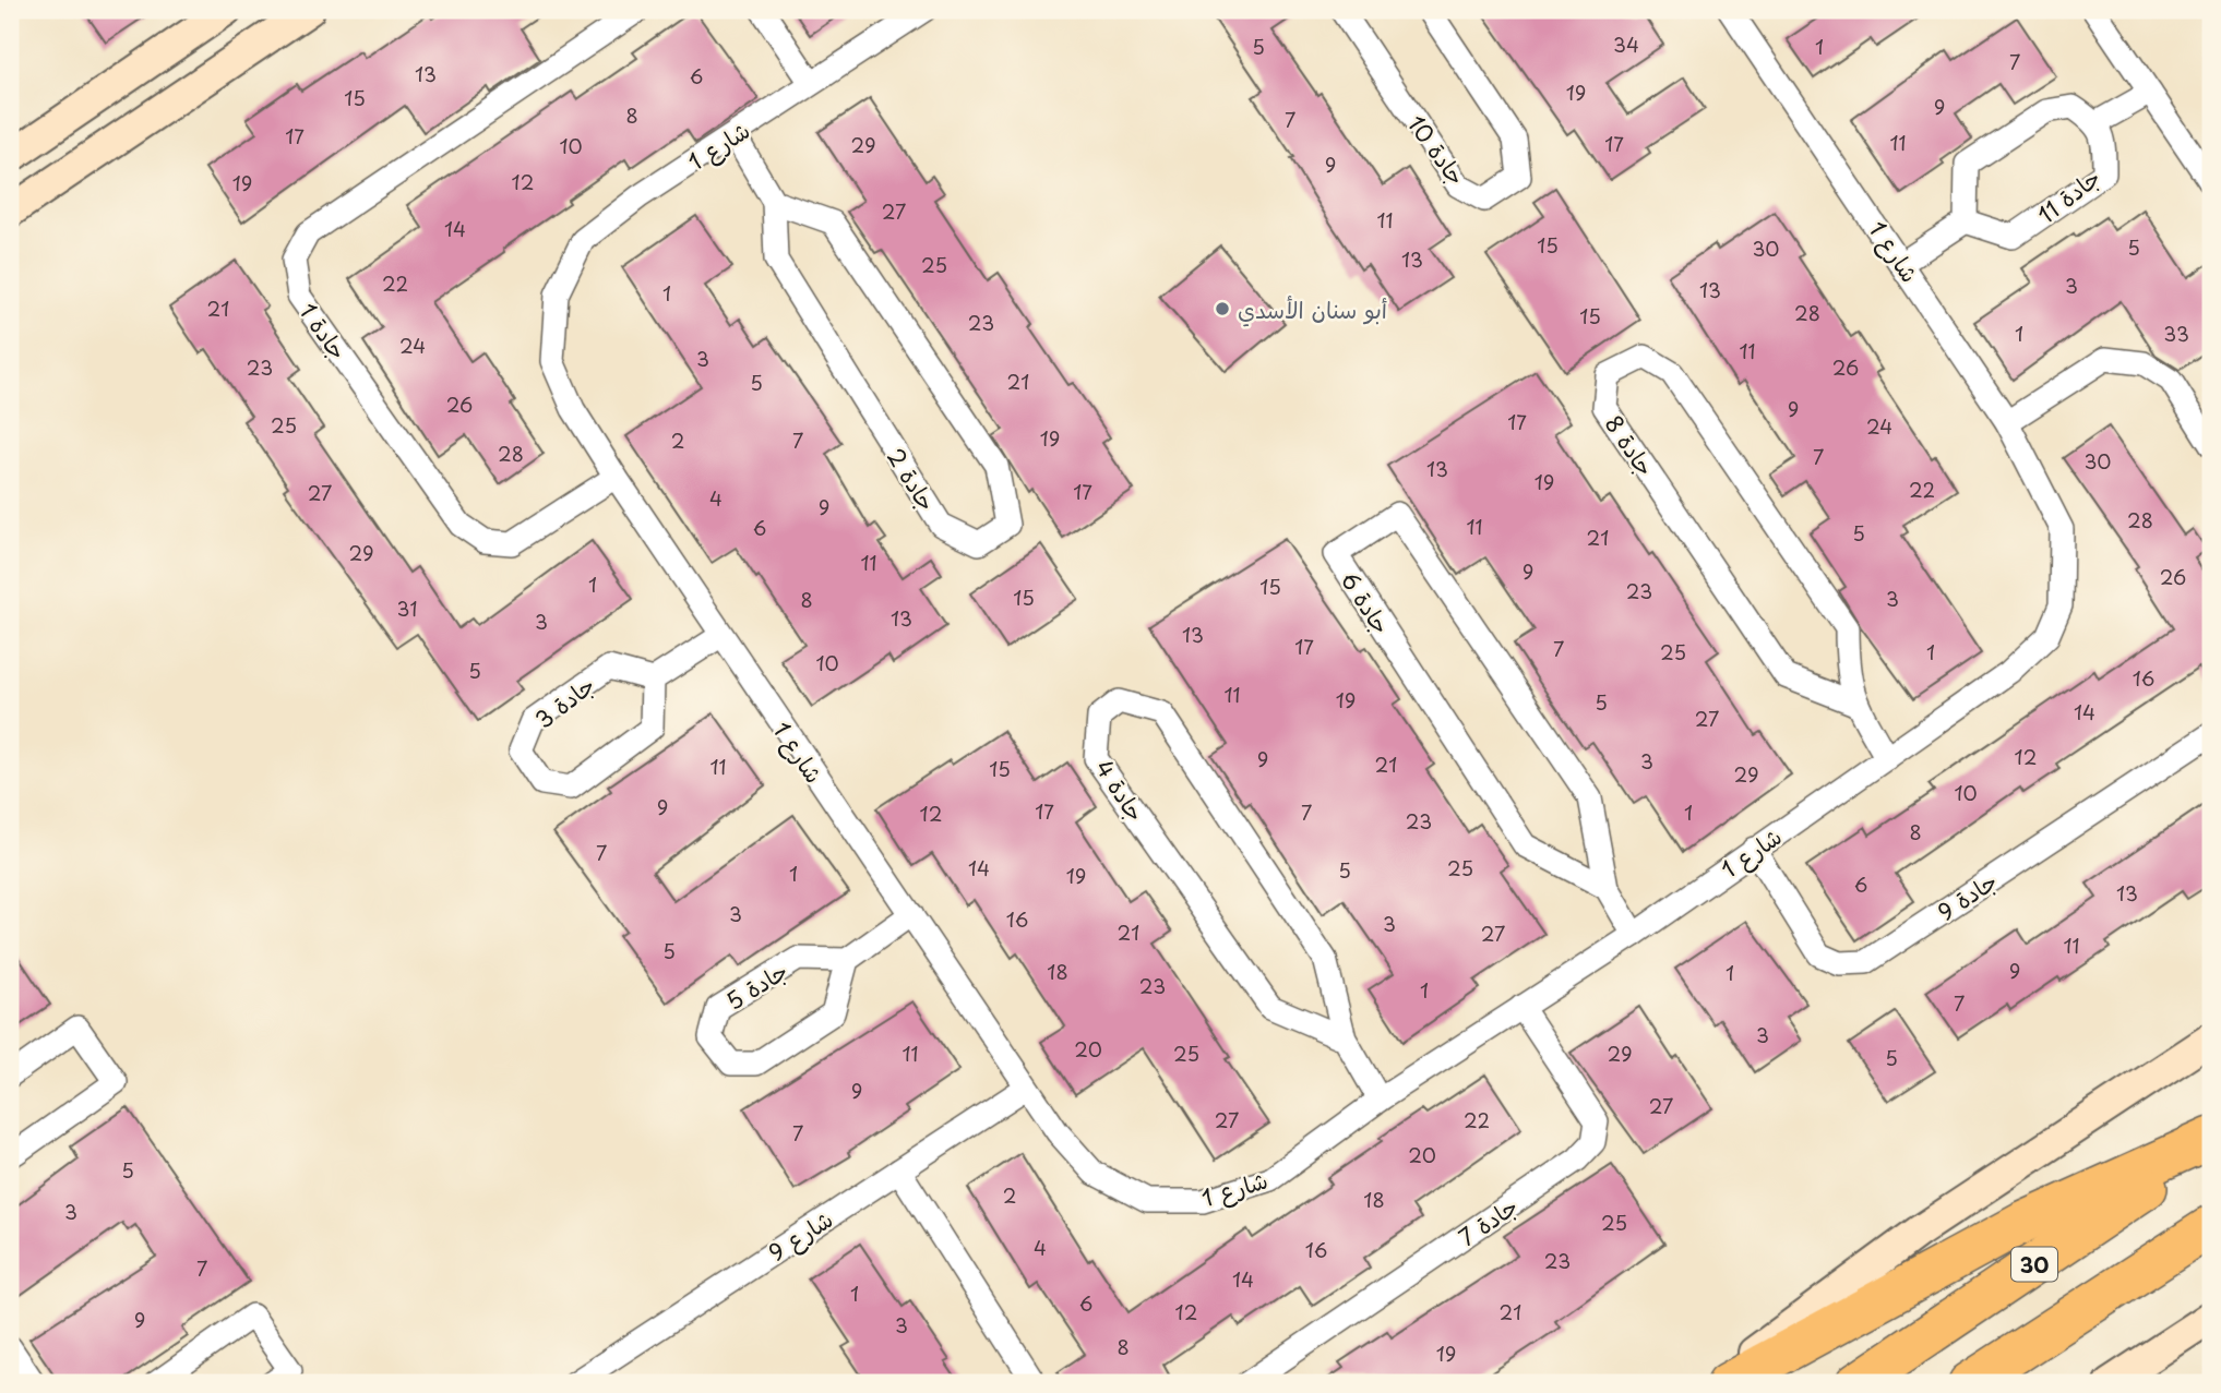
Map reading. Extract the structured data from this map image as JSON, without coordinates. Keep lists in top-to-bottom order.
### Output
{
  "streets": {
    "highway": ["30"],
    "street": [
      "شارع 1",
      "جادة 10",
      "جادة 11",
      "جادة 1",
      "جادة 8",
      "جادة 2",
      "جادة 6",
      "جادة 3",
      "جادة 4",
      "جادة 9",
      "جادة 5",
      "جادة 7",
      "شارع 9"
    ]
  },
  "crossings": [
    ["شارع 1", "جادة 1"],
    ["شارع 1", "جادة 8"],
    ["شارع 1", "جادة 2"],
    ["شارع 1", "جادة 6"],
    ["شارع 1", "جادة 4"],
    ["شارع 1", "جادة 9"],
    ["شارع 1", "جادة 7"],
    ["شارع 1", "شارع 9"]
  ],
  "places": ["أبو سنان الأسدي"],
  "house_numbers": [
    "34",
    "5",
    "1",
    "7",
    "13",
    "6",
    "19",
    "15",
    "9",
    "8",
    "7",
    "17",
    "11",
    "17",
    "29",
    "10",
    "9",
    "12",
    "19",
    "27",
    "11",
    "14",
    "15",
    "5",
    "30",
    "13",
    "25",
    "22",
    "3",
    "13",
    "1",
    "21",
    "28",
    "15",
    "23",
    "1",
    "33",
    "24",
    "11",
    "3",
    "23",
    "26",
    "21",
    "5",
    "26",
    "9",
    "17",
    "25",
    "24",
    "19",
    "2",
    "7",
    "28",
    "7",
    "30",
    "13",
    "19",
    "22",
    "17",
    "27",
    "4",
    "9",
    "28",
    "11",
    "6",
    "5",
    "21",
    "29",
    "11",
    "9",
    "26",
    "1",
    "15",
    "23",
    "15",
    "3",
    "8",
    "31",
    "13",
    "3",
    "13",
    "17",
    "7",
    "25",
    "1",
    "10",
    "5",
    "16",
    "11",
    "19",
    "5",
    "14",
    "27",
    "12",
    "9",
    "3",
    "21",
    "11",
    "15",
    "29",
    "10",
    "9",
    "17",
    "7",
    "1",
    "12",
    "23",
    "8",
    "7",
    "14",
    "25",
    "5",
    "1",
    "19",
    "6",
    "13",
    "3",
    "16",
    "3",
    "21",
    "27",
    "11",
    "5",
    "9",
    "18",
    "1",
    "23",
    "1",
    "7",
    "3",
    "20",
    "11",
    "25",
    "29",
    "5",
    "9",
    "27",
    "27",
    "22",
    "7",
    "20",
    "5",
    "2",
    "18",
    "3",
    "25",
    "4",
    "16",
    "23",
    "7",
    "14",
    "1",
    "6",
    "12",
    "21",
    "9",
    "3",
    "8",
    "19"
  ]
}
